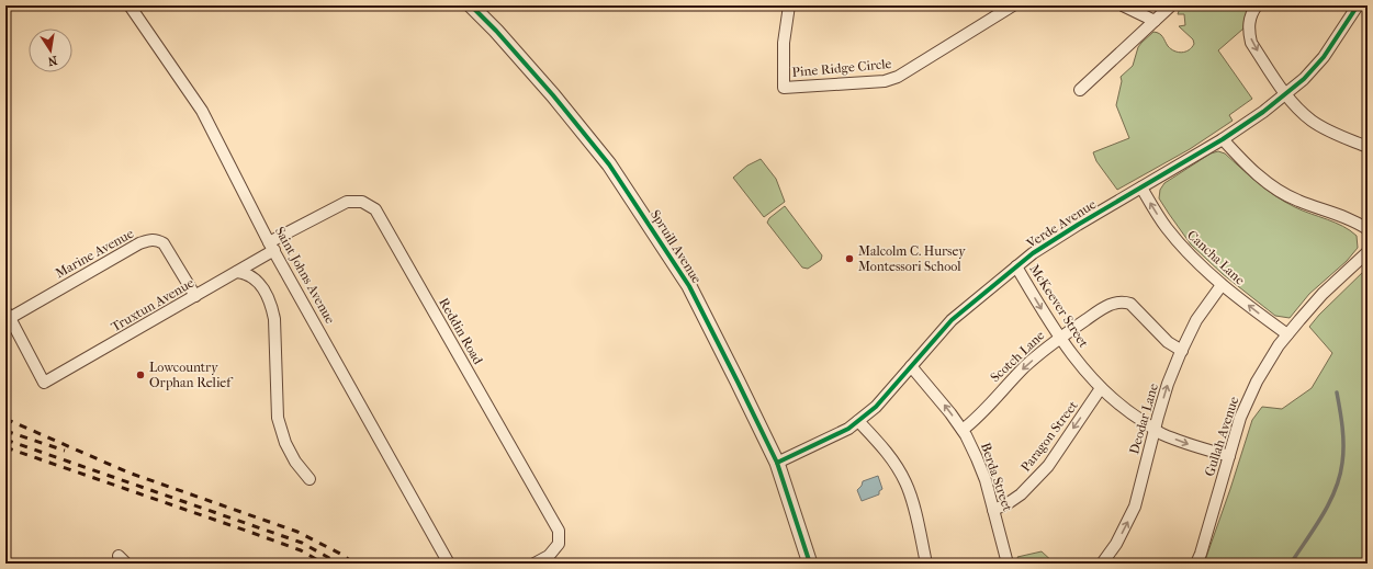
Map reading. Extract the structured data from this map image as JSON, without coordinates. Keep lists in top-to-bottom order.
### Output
{
  "streets": {
    "street": [
      "Pine Ridge Circle",
      "Verde Avenue",
      "Spruill Avenue",
      "Marine Avenue",
      "Cancha Lane",
      "Saint Johns Avenue",
      "Truxtun Avenue",
      "McKeever Street",
      "Reddin Road",
      "Scotch Lane",
      "Deodar Lane",
      "Paragon Street",
      "Gullah Avenue",
      "Berda Street"
    ]
  },
  "crossings": [
    ["Verde Avenue", "Spruill Avenue"],
    ["Verde Avenue", "Cancha Lane"],
    ["Verde Avenue", "McKeever Street"],
    ["Verde Avenue", "Berda Street"],
    ["Marine Avenue", "Truxtun Avenue"],
    ["Cancha Lane", "Deodar Lane"],
    ["Cancha Lane", "Gullah Avenue"],
    ["Saint Johns Avenue", "Truxtun Avenue"],
    ["Saint Johns Avenue", "Reddin Road"],
    ["Truxtun Avenue", "Reddin Road"],
    ["McKeever Street", "Scotch Lane"],
    ["McKeever Street", "Deodar Lane"],
    ["McKeever Street", "Paragon Street"],
    ["McKeever Street", "Gullah Avenue"],
    ["Scotch Lane", "Deodar Lane"],
    ["Scotch Lane", "Berda Street"],
    ["Paragon Street", "Berda Street"]
  ],
  "one_way": [
    "Cancha Lane",
    "McKeever Street",
    "Scotch Lane",
    "Deodar Lane",
    "Paragon Street"
  ],
  "places": ["Malcolm C. Hursey Montessori School", "Lowcountry Orphan Relief"],
  "north": "bottom"
}
